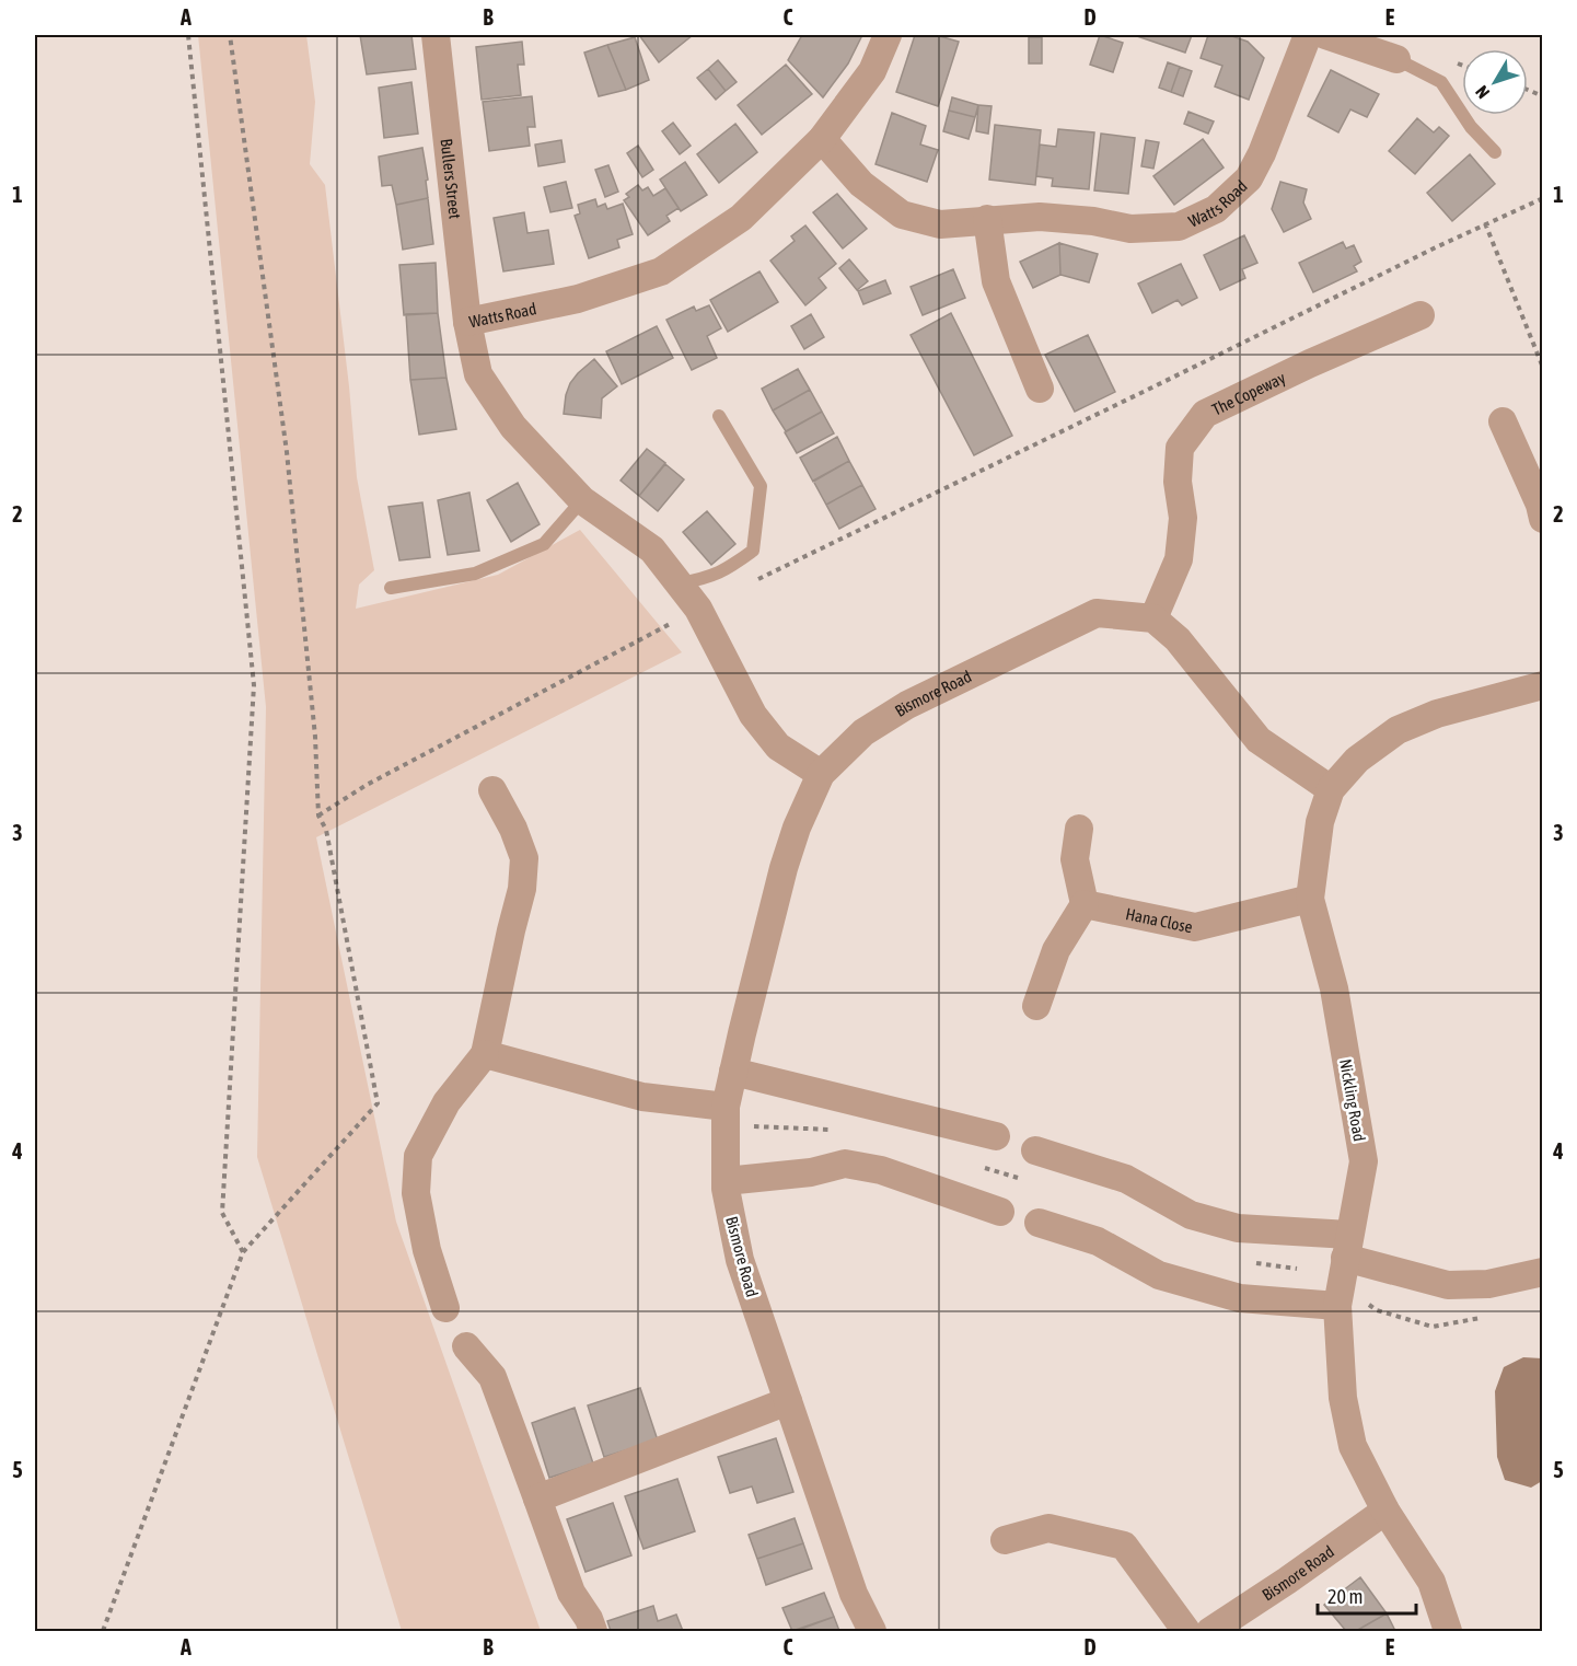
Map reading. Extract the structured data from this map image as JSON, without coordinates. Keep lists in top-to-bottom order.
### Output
{
  "streets": {
    "street": [
      "Bullers Street",
      "Watts Road",
      "The Copeway",
      "Bismore Road",
      "Hana Close",
      "Nickling Road"
    ]
  },
  "crossings": [
    ["Bullers Street", "Watts Road"],
    ["Watts Road", "Bismore Road"],
    ["The Copeway", "Bismore Road"],
    ["Bismore Road", "Nickling Road"],
    ["Hana Close", "Nickling Road"]
  ],
  "scale_bar": "20 m",
  "north": "bottom left",
  "grid": {
    "columns": [
      "A",
      "B",
      "C",
      "D",
      "E"
    ],
    "rows": [
      "1",
      "2",
      "3",
      "4",
      "5"
    ]
  }
}
